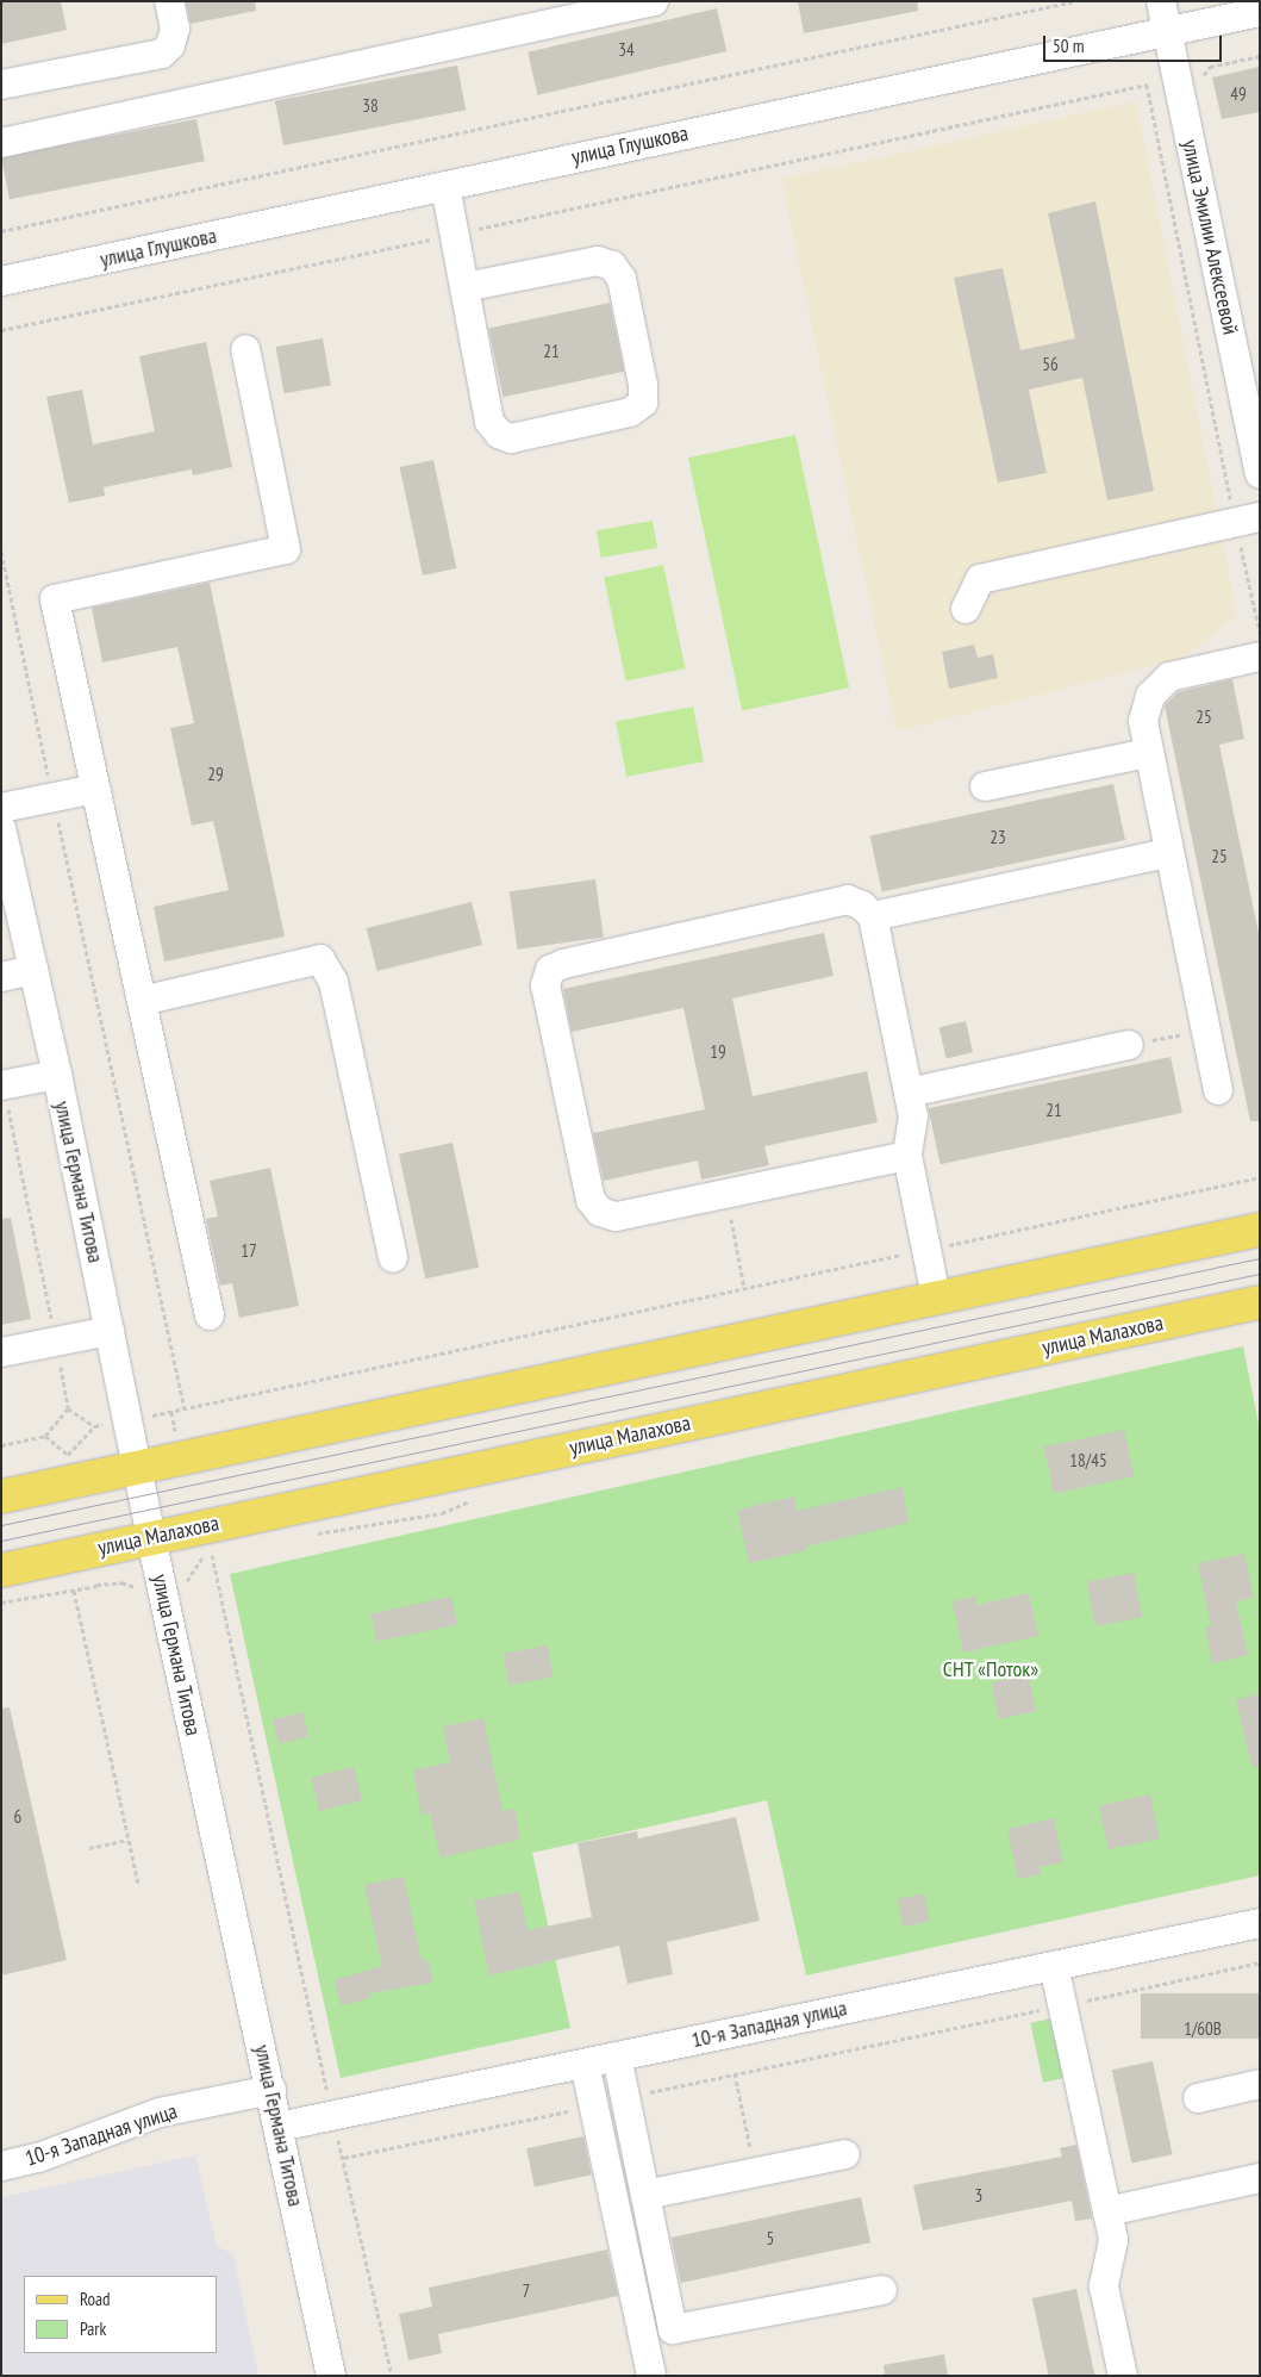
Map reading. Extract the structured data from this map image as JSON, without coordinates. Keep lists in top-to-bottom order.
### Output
{
  "streets": {
    "main road": ["улица Малахова"],
    "street": [
      "улица Глушкова",
      "улица Эмилии Алексеевой",
      "улица Германа Титова",
      "10-я Западная улица"
    ]
  },
  "crossings": [
    ["улица Глушкова", "улица Эмилии Алексеевой"],
    ["улица Германа Титова", "улица Малахова"],
    ["улица Германа Титова", "10-я Западная улица"]
  ],
  "parks": ["СНТ «Поток»"],
  "house_numbers": [
    "34",
    "49",
    "38",
    "21",
    "56",
    "25",
    "29",
    "23",
    "25",
    "19",
    "21",
    "17",
    "18/45",
    "6",
    "1/60В",
    "3",
    "5",
    "7"
  ],
  "legend": ["Road", "Park"],
  "scale_bar": "50 m"
}
